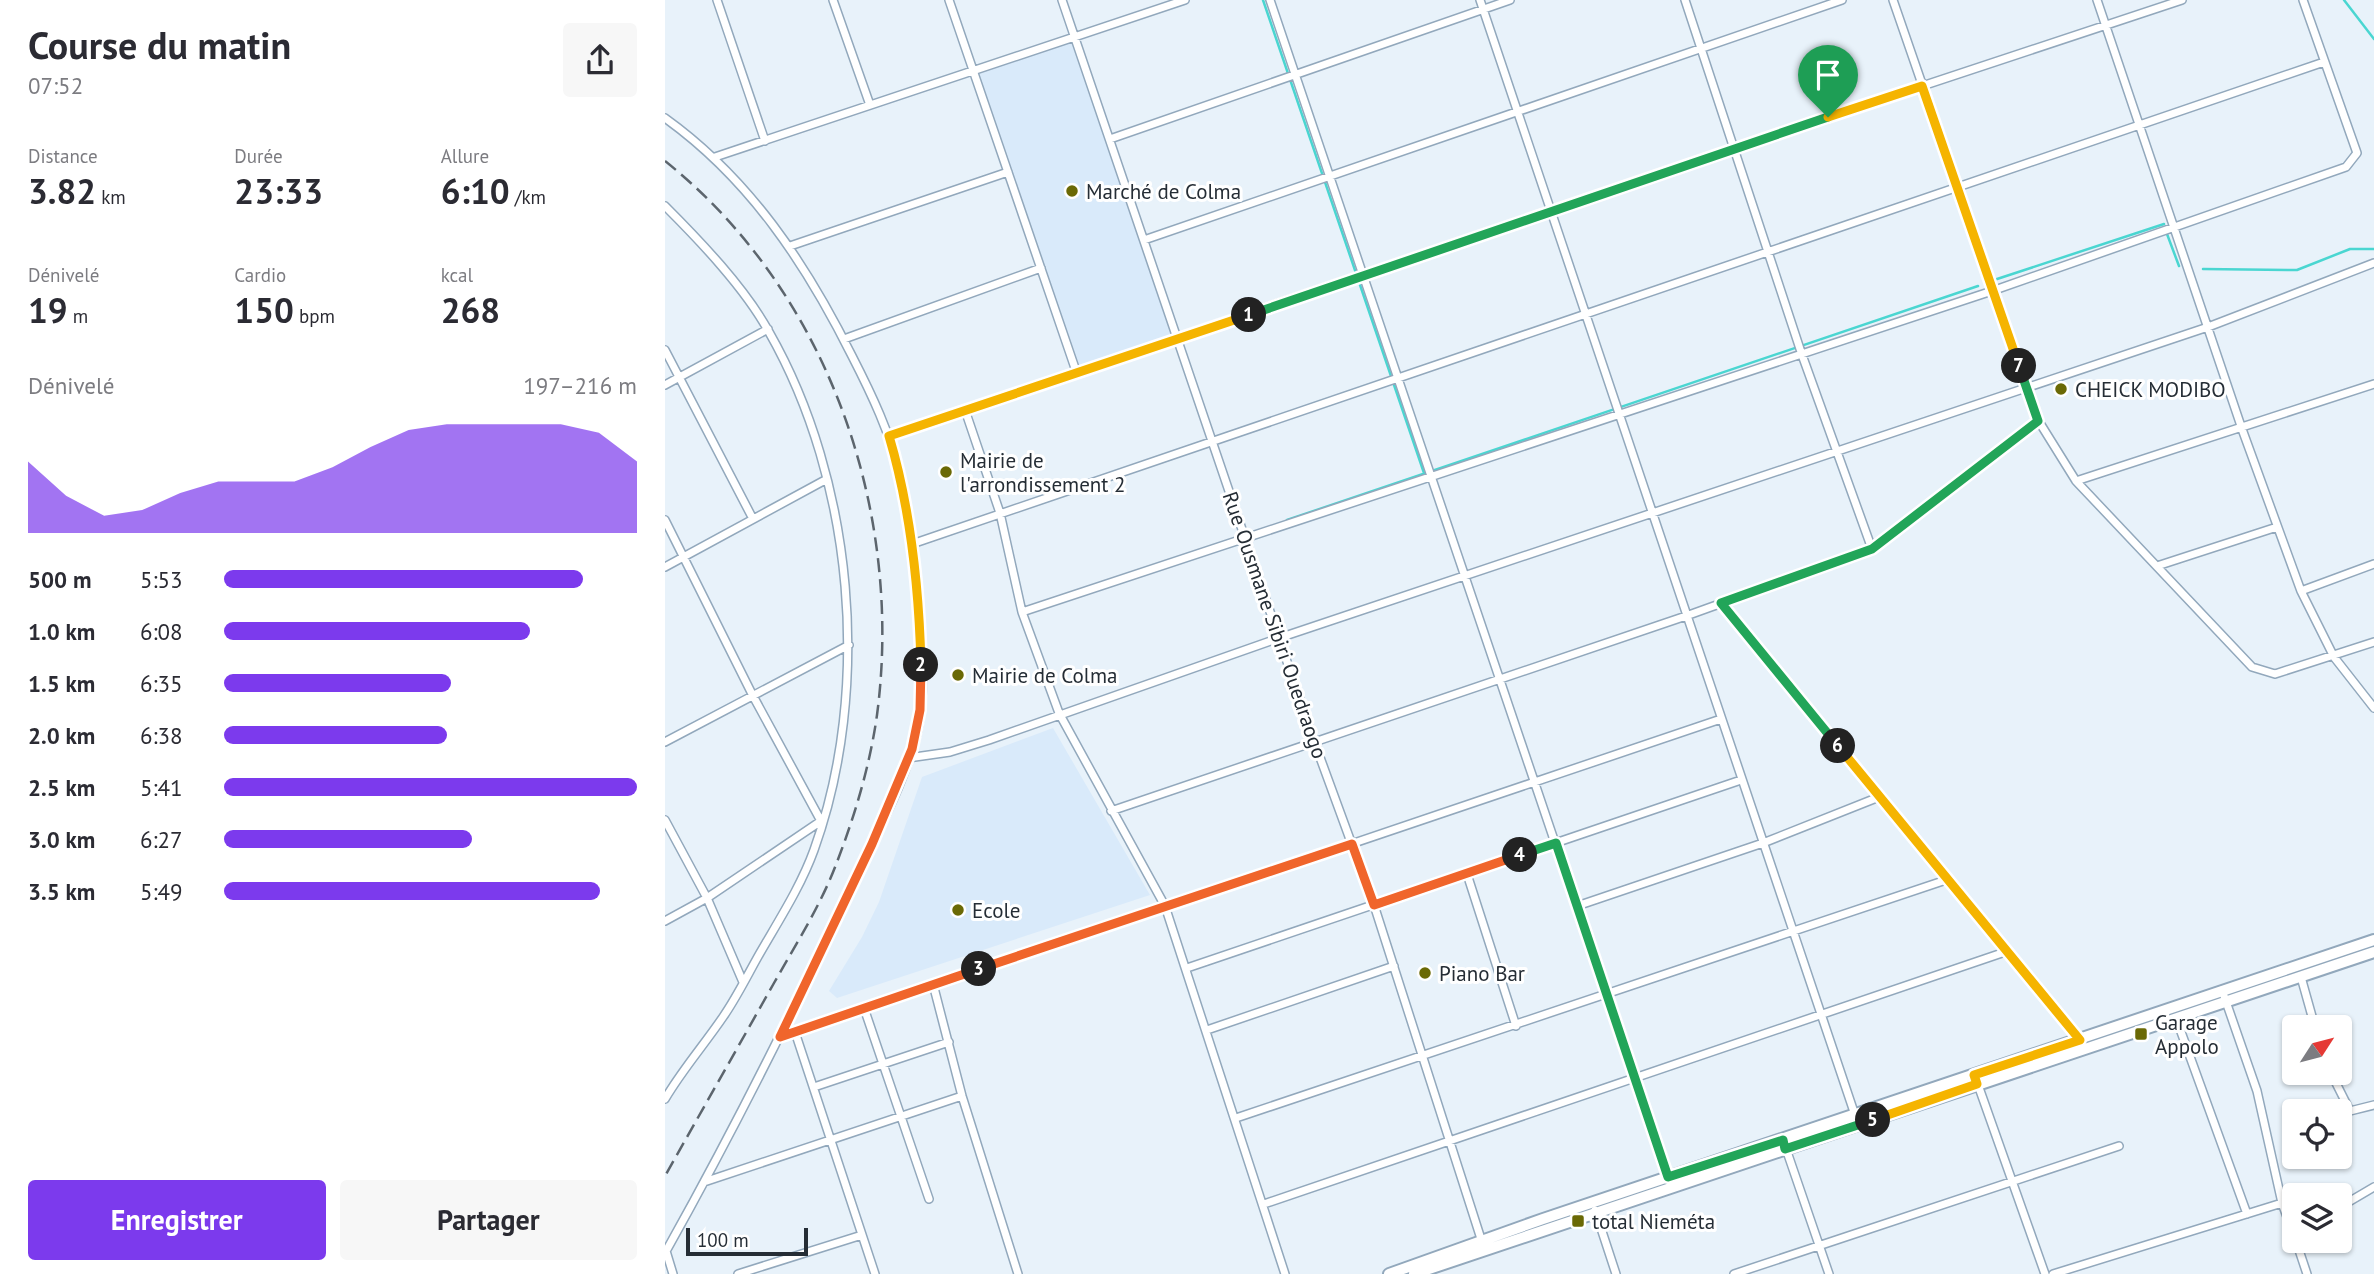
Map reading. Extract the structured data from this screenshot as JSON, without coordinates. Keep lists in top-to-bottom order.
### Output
{
  "streets": {
    "street": ["Rue Ousmane Sibiri Ouedraogo"]
  },
  "places": {
    "other": [
      "Marché de Colma",
      "CHEICK MODIBO",
      "Mairie de l'arrondissement 2",
      "Mairie de Colma",
      "Ecole",
      "Piano Bar"
    ],
    "transit": ["Garage Appolo", "total Nieméta"]
  },
  "scale_bar": "100 m",
  "north": "top right",
  "page": {
    "heading": ["Course du matin", "07:52"],
    "stats": [
      ["Distance", "3.82 km"],
      ["Durée", "23:33"],
      ["Allure", "6:10 /km"],
      ["Dénivelé", "19 m"],
      ["Cardio", "150 bpm"],
      ["kcal", "268"]
    ],
    "pins": [
      "1",
      "7",
      "2",
      "6",
      "4",
      "3",
      "5"
    ],
    "chart": ["Dénivelé", "197–216 m"],
    "list": [
      {
        "name": "500 m",
        "note": "5:53"
      },
      {
        "name": "1.0 km",
        "note": "6:08"
      },
      {
        "name": "1.5 km",
        "note": "6:35"
      },
      {
        "name": "2.0 km",
        "note": "6:38"
      },
      {
        "name": "2.5 km",
        "note": "5:41"
      },
      {
        "name": "3.0 km",
        "note": "6:27"
      },
      {
        "name": "3.5 km",
        "note": "5:49"
      }
    ],
    "buttons": ["Enregistrer", "Partager"],
    "scale": "100 m"
  }
}
